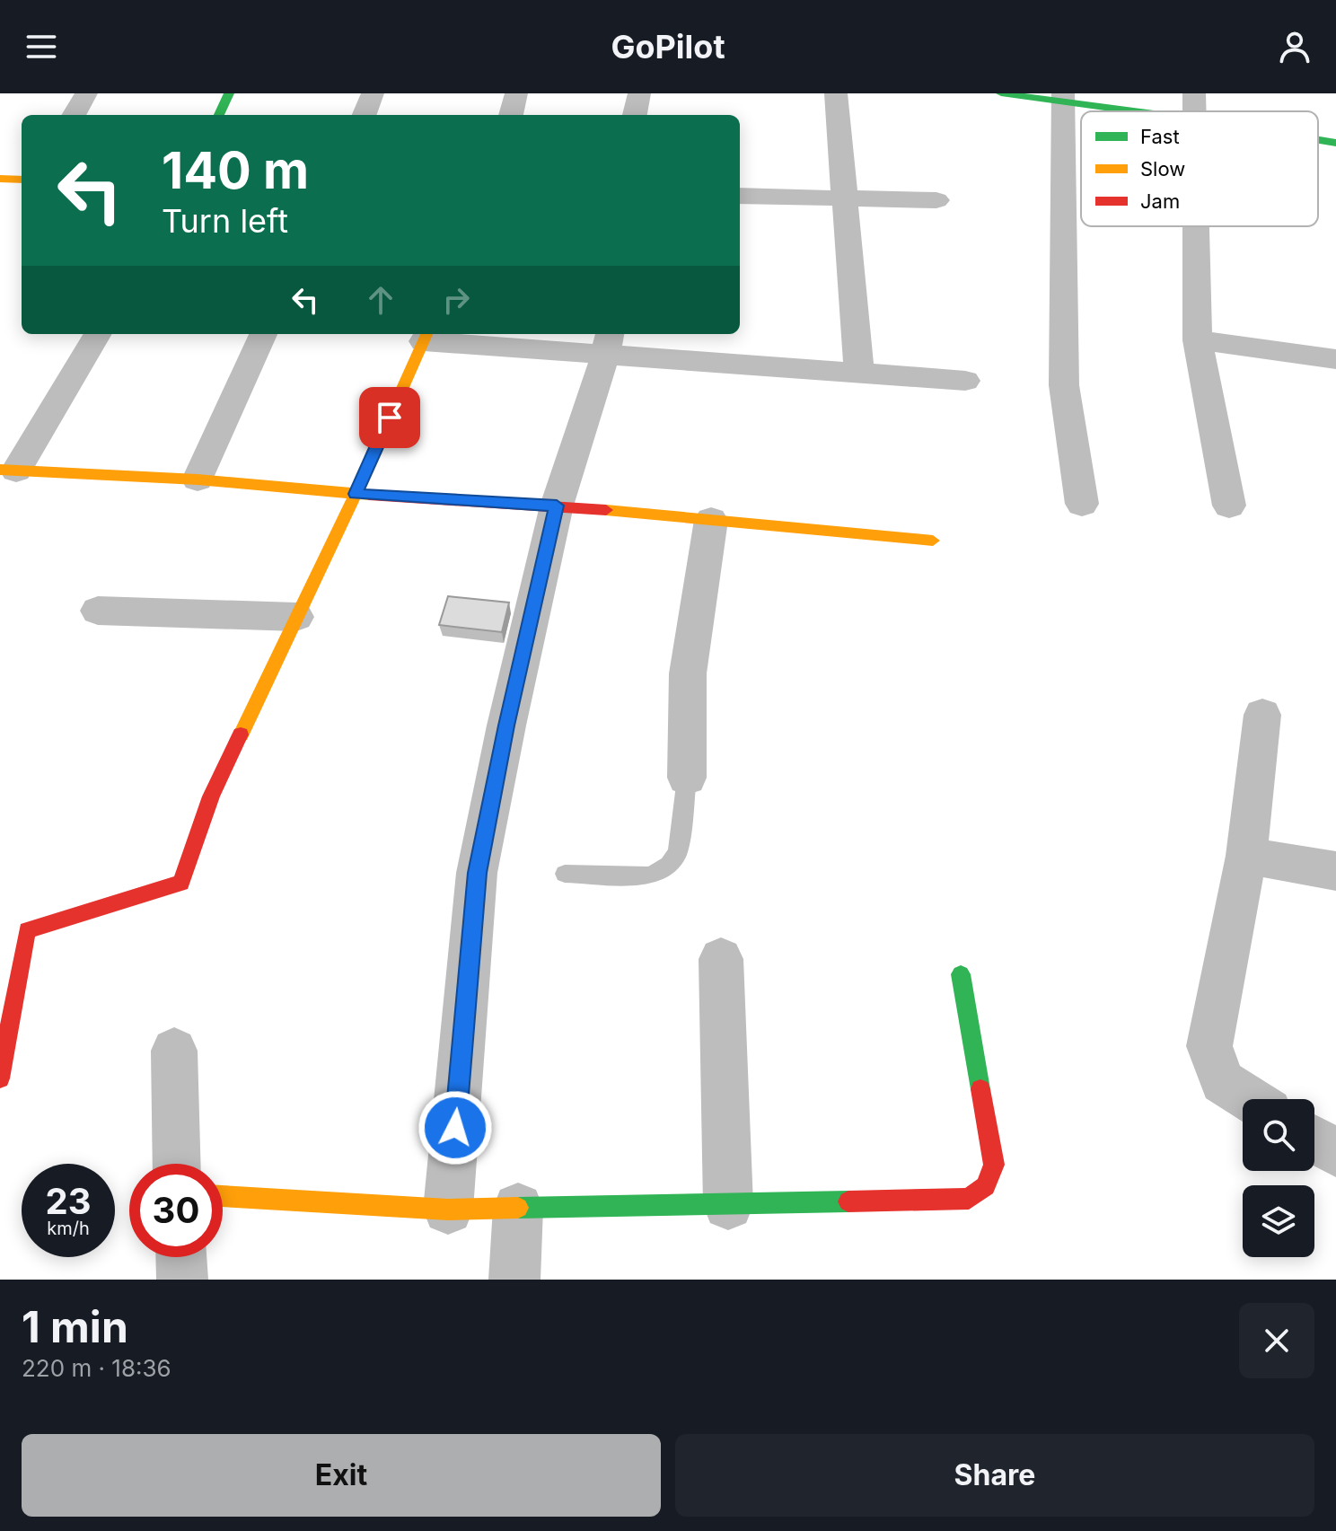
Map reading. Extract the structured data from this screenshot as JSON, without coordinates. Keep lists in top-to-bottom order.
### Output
{
  "legend": ["Fast", "Slow", "Jam"],
  "page": {
    "header": "GoPilot",
    "turn": ["140 m", "Turn left"],
    "speed": "23 km/h",
    "limit": "30",
    "heading": ["1 min", "220 m · 18:36"],
    "buttons": ["Exit", "Share"]
  }
}
